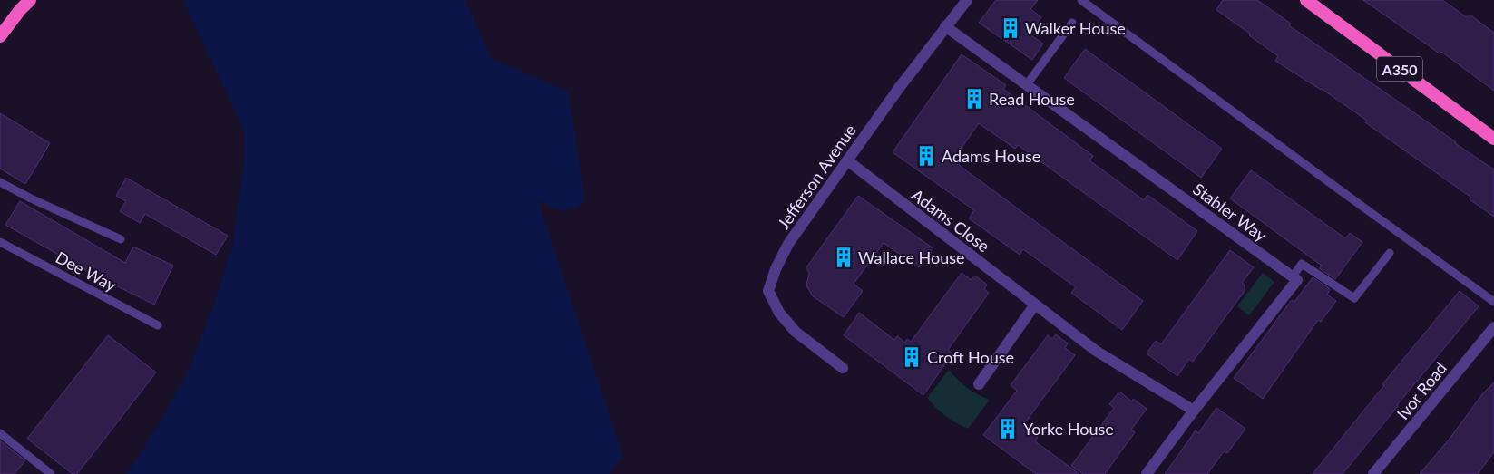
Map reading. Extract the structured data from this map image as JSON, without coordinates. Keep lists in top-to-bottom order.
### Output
{
  "streets": {
    "highway": ["A350"],
    "street": [
      "Jefferson Avenue",
      "Stabler Way",
      "Adams Close",
      "Ivor Road"
    ],
    "lane": ["Dee Way"]
  },
  "crossings": [
    ["Jefferson Avenue", "Stabler Way"],
    ["Jefferson Avenue", "Adams Close"]
  ],
  "places": {
    "building": [
      "Walker House",
      "Read House",
      "Adams House",
      "Wallace House",
      "Croft House",
      "Yorke House"
    ]
  }
}
